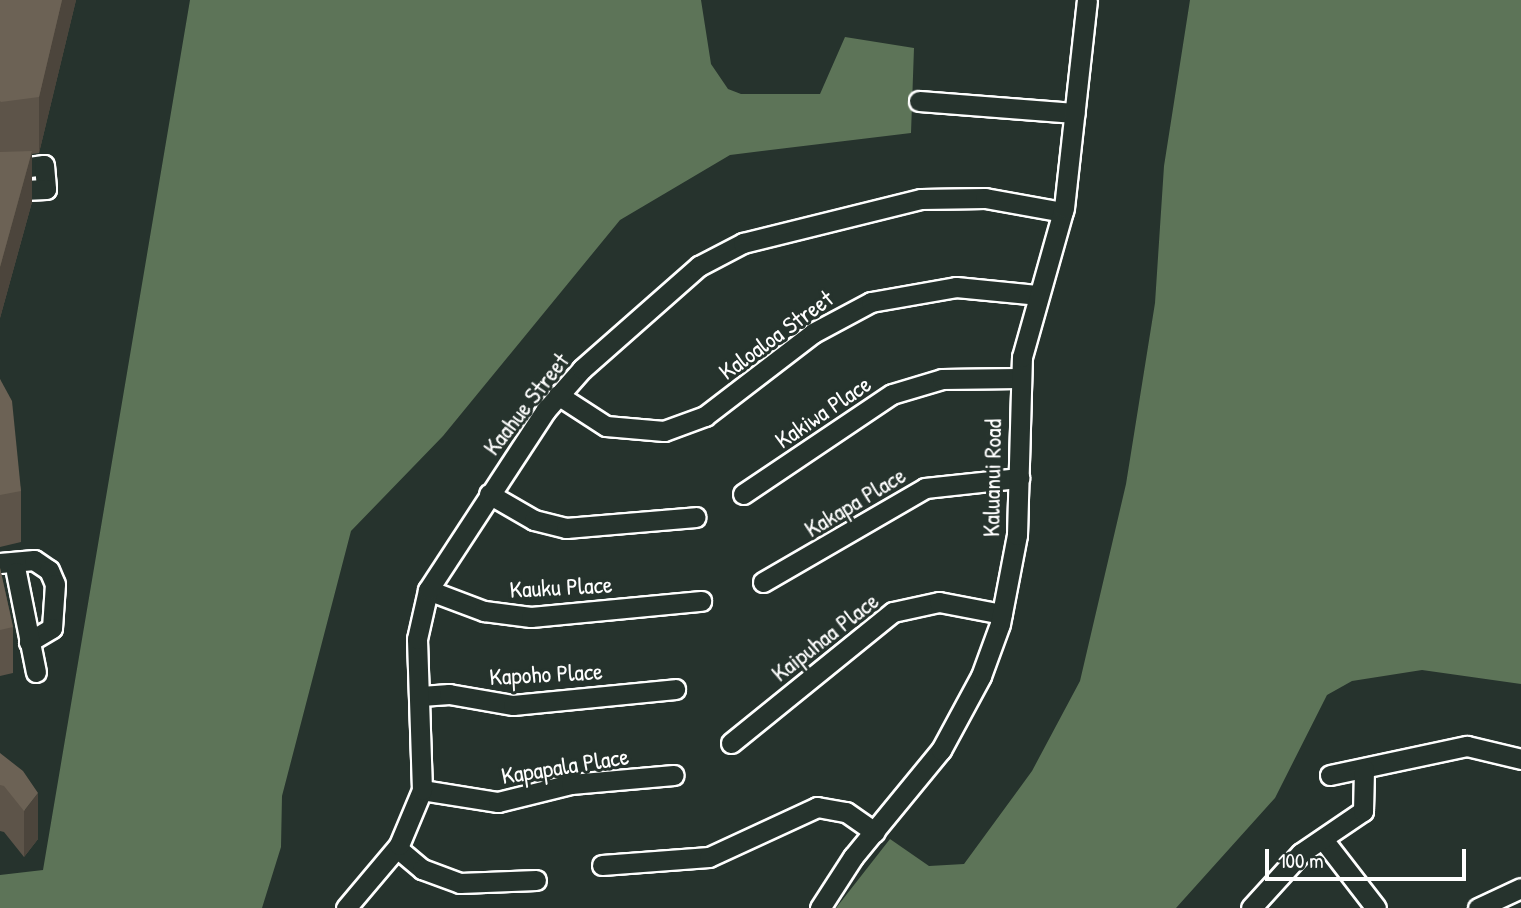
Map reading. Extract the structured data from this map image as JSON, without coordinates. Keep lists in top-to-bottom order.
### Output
{
  "streets": {
    "street": [
      "Kaloaloa Street",
      "Kaahue Street",
      "Kakiwa Place",
      "Kaluanui Road",
      "Kakapa Place",
      "Kauku Place",
      "Kaipuhaa Place",
      "Kapoho Place",
      "Kapapala Place"
    ]
  },
  "crossings": [
    ["Kaloaloa Street", "Kaahue Street"],
    ["Kaloaloa Street", "Kaluanui Road"],
    ["Kaahue Street", "Kaluanui Road"],
    ["Kaahue Street", "Kauku Place"],
    ["Kaahue Street", "Kapoho Place"],
    ["Kaahue Street", "Kapapala Place"],
    ["Kakiwa Place", "Kaluanui Road"],
    ["Kaluanui Road", "Kakapa Place"],
    ["Kaluanui Road", "Kaipuhaa Place"]
  ],
  "scale_bar": "100 m"
}
